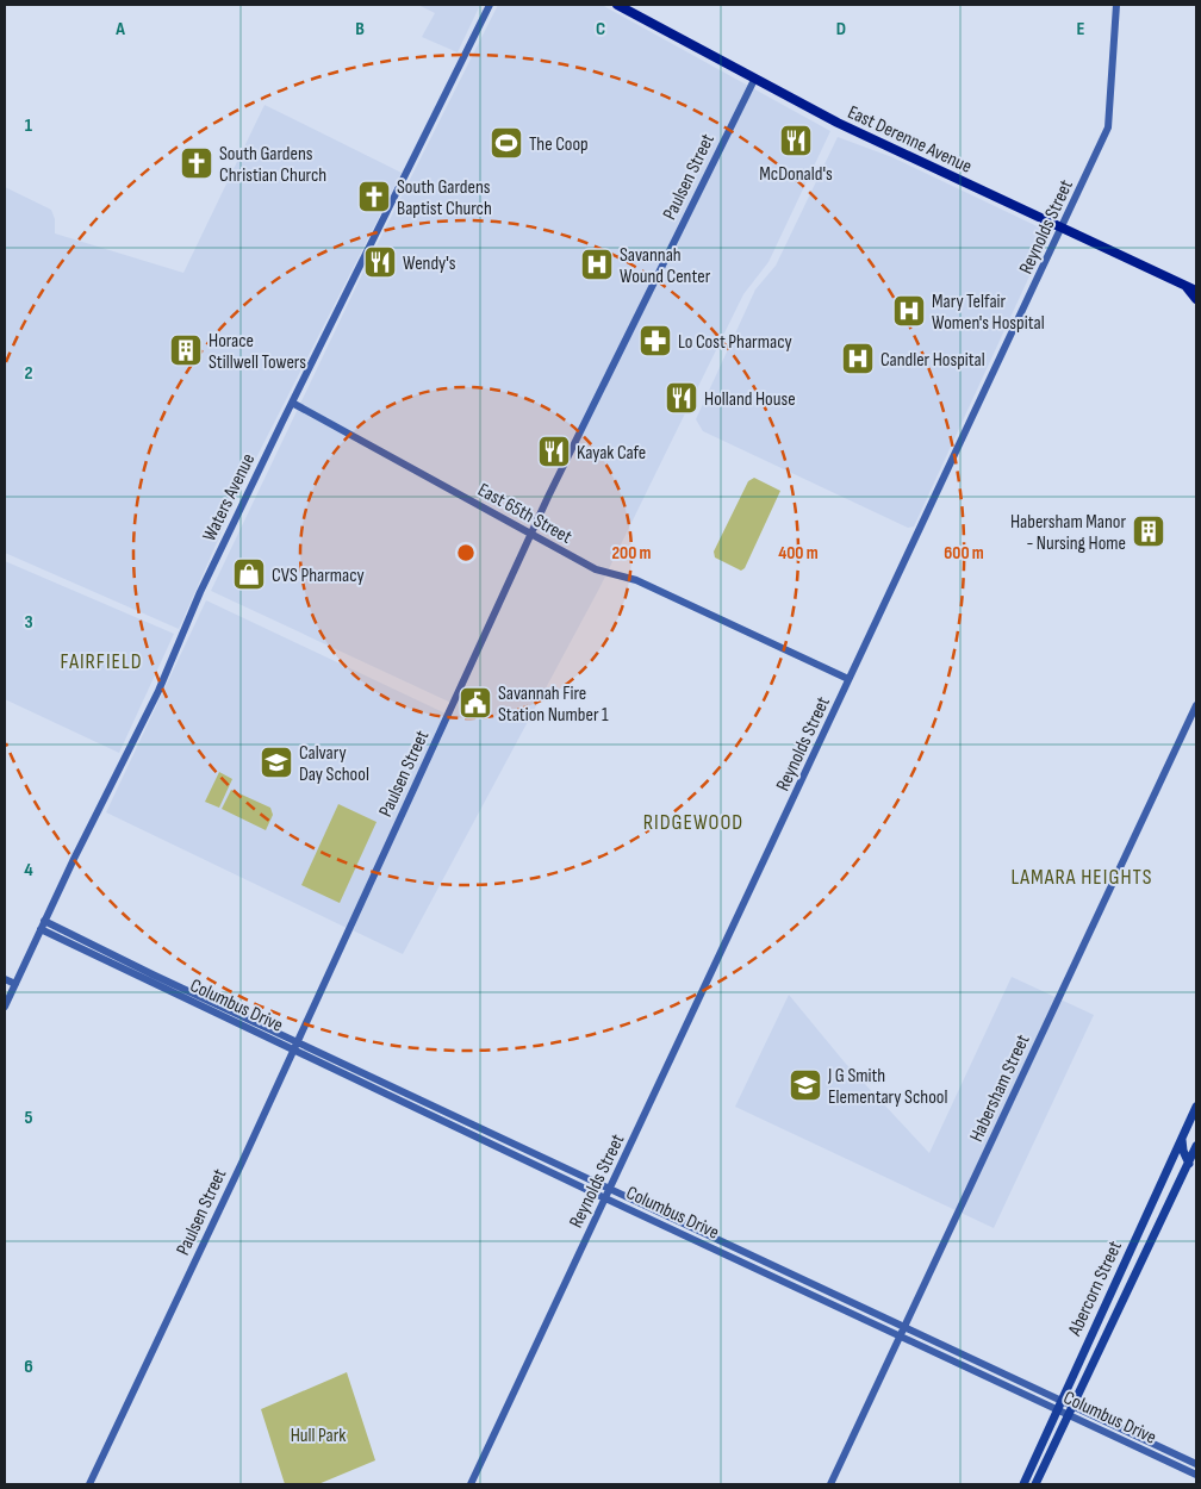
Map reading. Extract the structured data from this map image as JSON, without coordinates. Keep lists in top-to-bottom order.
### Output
{
  "streets": {
    "highway": ["East Derenne Avenue"],
    "main road": ["Abercorn Street"],
    "street": [
      "Paulsen Street",
      "Reynolds Street",
      "Waters Avenue",
      "East 65th Street",
      "Columbus Drive",
      "Habersham Street"
    ]
  },
  "crossings": [
    ["East Derenne Avenue", "Paulsen Street"],
    ["East Derenne Avenue", "Reynolds Street"],
    ["Paulsen Street", "East 65th Street"],
    ["Paulsen Street", "Columbus Drive"],
    ["Reynolds Street", "East 65th Street"],
    ["Reynolds Street", "Columbus Drive"],
    ["Waters Avenue", "East 65th Street"],
    ["Waters Avenue", "Columbus Drive"],
    ["Columbus Drive", "Habersham Street"],
    ["Columbus Drive", "Abercorn Street"]
  ],
  "districts": ["FAIRFIELD", "RIDGEWOOD", "LAMARA HEIGHTS"],
  "parks": ["Hull Park"],
  "places": {
    "restaurant": [
      "McDonald's",
      "Wendy's",
      "Holland House",
      "Kayak Cafe"
    ],
    "sports": ["The Coop"],
    "church": ["South Gardens Christian Church", "South Gardens Baptist Church"],
    "hospital": ["Savannah Wound Center", "Mary Telfair Women's Hospital", "Candler Hospital"],
    "pharmacy": ["Lo Cost Pharmacy"],
    "building": ["Horace Stillwell Towers", "Habersham Manor - Nursing Home"],
    "shop": ["CVS Pharmacy"],
    "public building": ["Savannah Fire Station Number 1"],
    "school or university": ["Calvary Day School", "J G Smith Elementary School"]
  },
  "grid": {
    "columns": [
      "A",
      "B",
      "C",
      "D",
      "E"
    ],
    "rows": [
      "1",
      "2",
      "3",
      "4",
      "5",
      "6"
    ]
  },
  "rings": ["200 m", "400 m", "600 m"]
}
